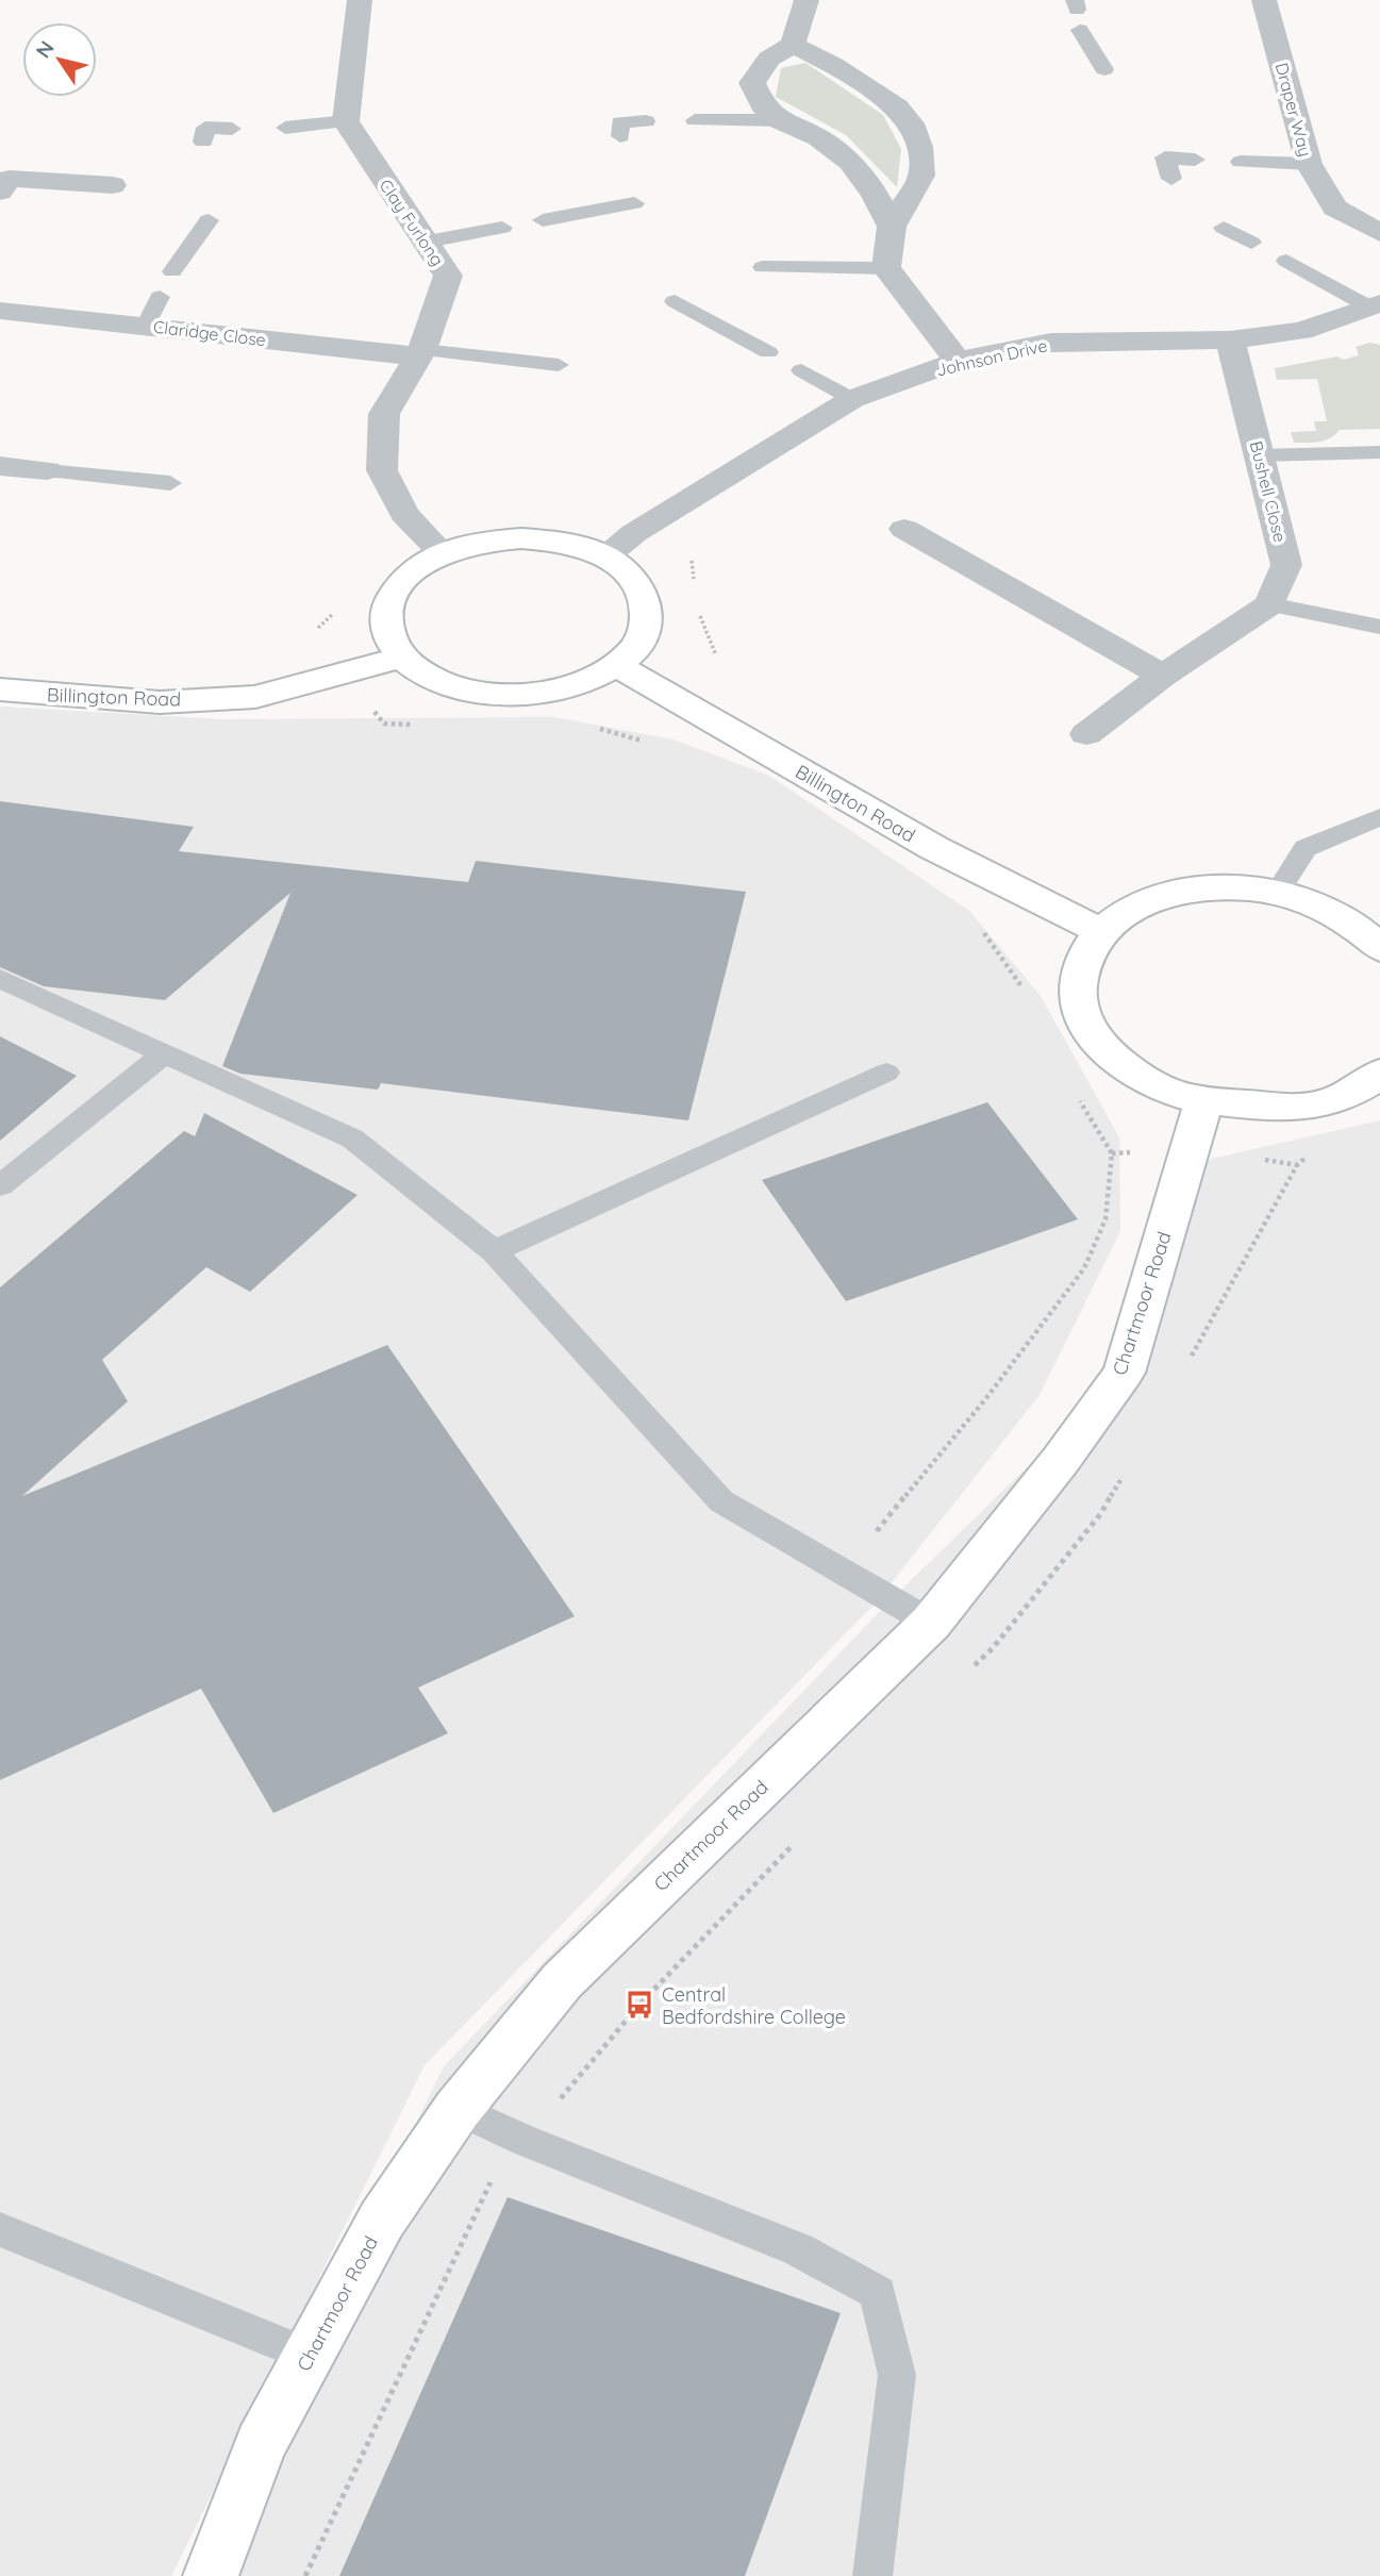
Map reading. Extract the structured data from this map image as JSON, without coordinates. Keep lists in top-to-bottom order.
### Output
{
  "streets": {
    "street": [
      "Draper Way",
      "Clay Furlong",
      "Claridge Close",
      "Johnson Drive",
      "Bushell Close",
      "Billington Road",
      "Chartmoor Road"
    ]
  },
  "crossings": [
    ["Clay Furlong", "Claridge Close"],
    ["Clay Furlong", "Johnson Drive"],
    ["Clay Furlong", "Billington Road"],
    ["Johnson Drive", "Bushell Close"],
    ["Johnson Drive", "Billington Road"]
  ],
  "places": {
    "bus stop": ["Central Bedfordshire College"]
  },
  "north": "top left"
}
